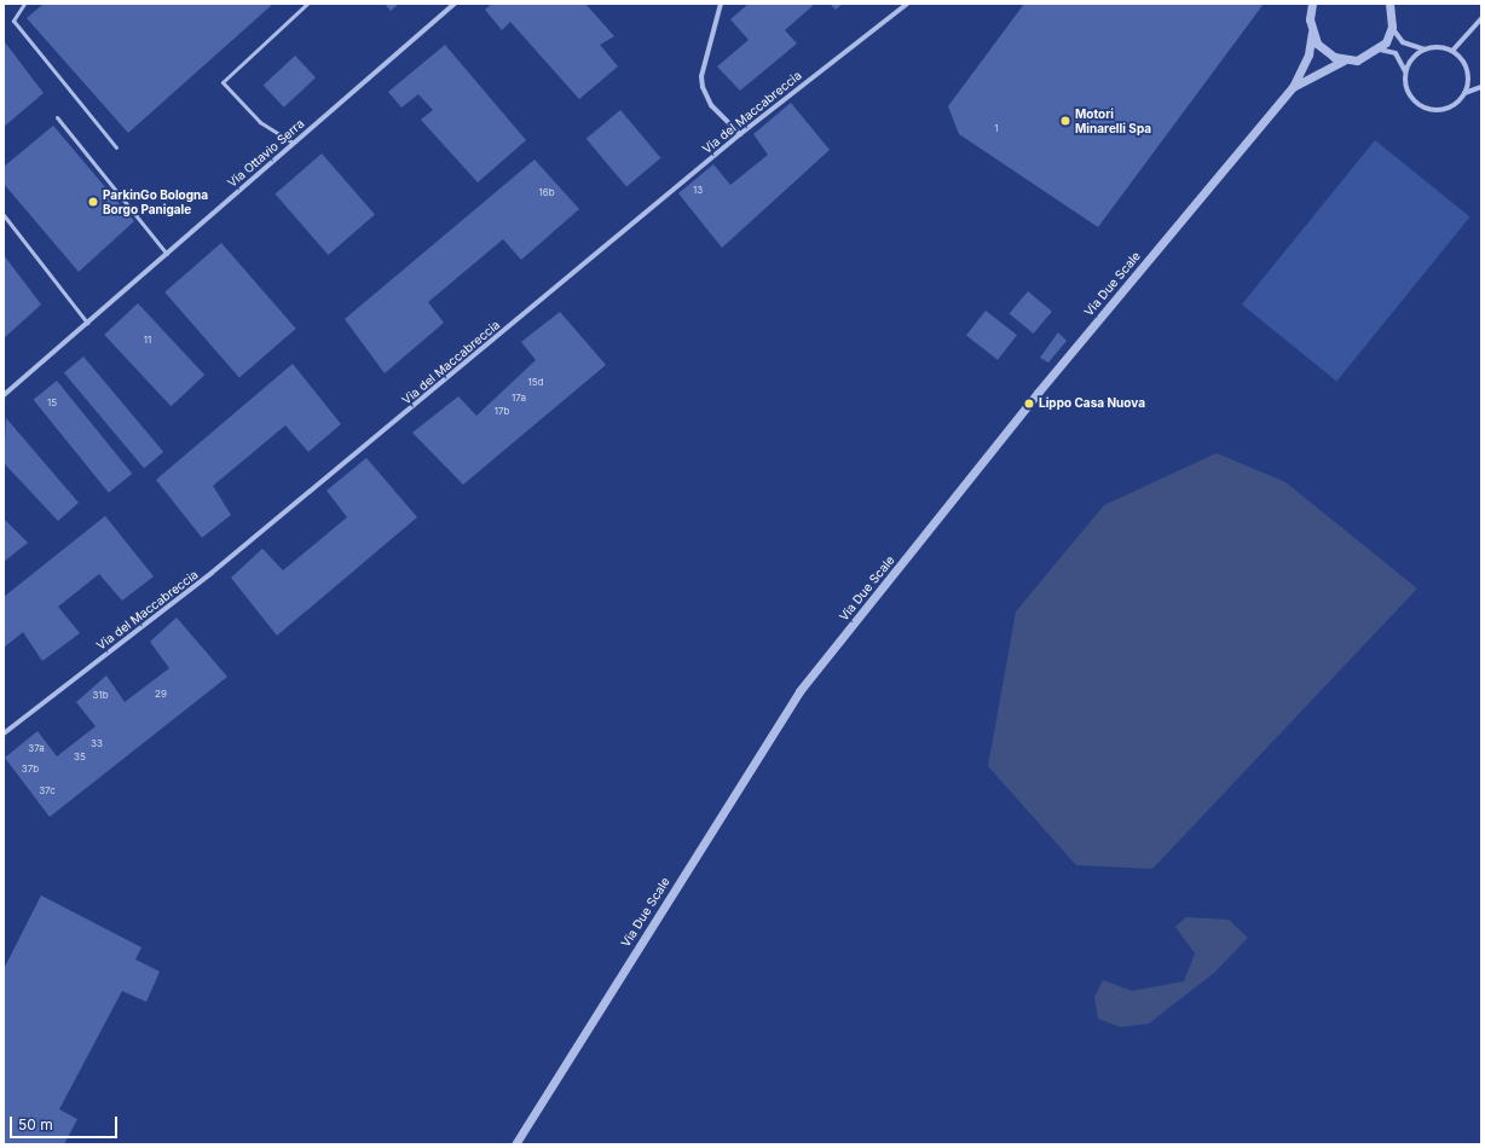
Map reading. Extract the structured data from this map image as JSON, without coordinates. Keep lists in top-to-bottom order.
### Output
{
  "streets": {
    "street": ["Via del Maccabreccia", "Via Ottavio Serra", "Via Due Scale"]
  },
  "places": ["Motori Minarelli Spa", "ParkinGo Bologna Borgo Panigale", "Lippo Casa Nuova"],
  "house_numbers": [
    "1",
    "13",
    "16b",
    "11",
    "15d",
    "17a",
    "15",
    "17b",
    "29",
    "31b",
    "33",
    "37a",
    "35",
    "37b",
    "37c"
  ],
  "scale_bar": "50 m"
}
